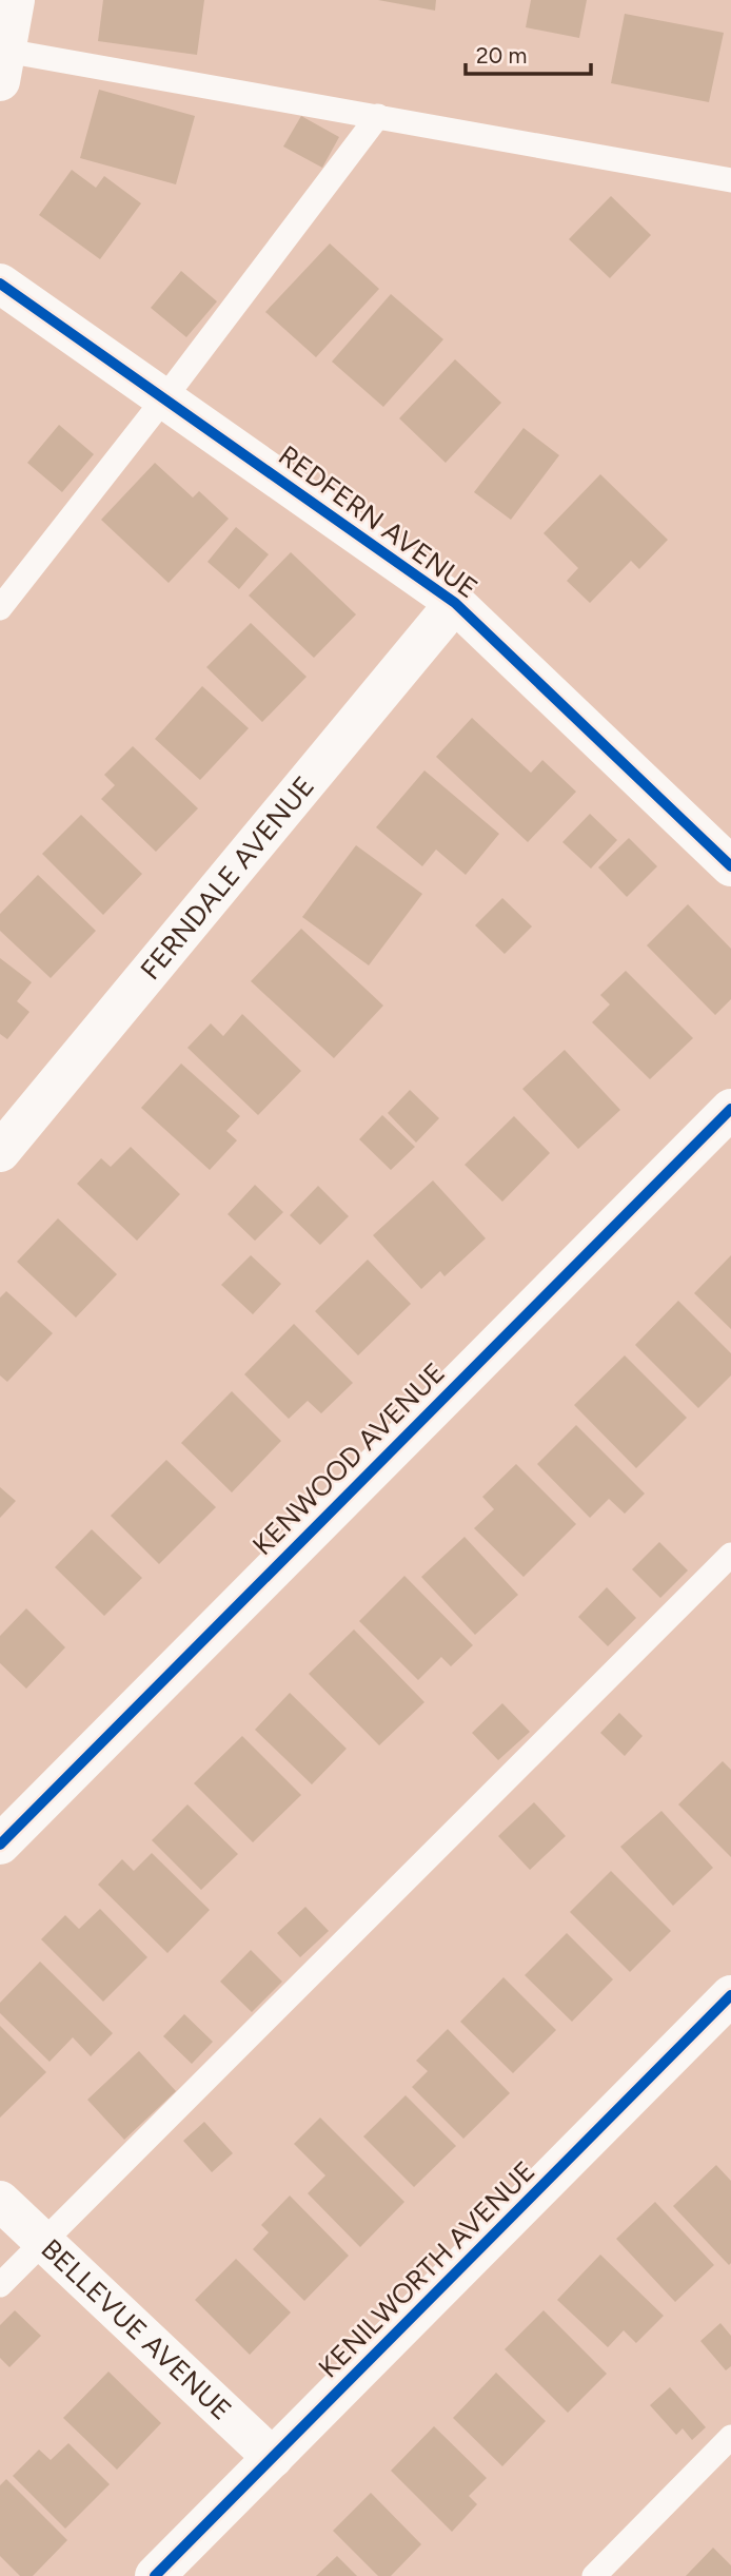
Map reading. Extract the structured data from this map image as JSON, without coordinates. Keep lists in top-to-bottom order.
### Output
{
  "streets": {
    "street": [
      "REDFERN AVENUE",
      "FERNDALE AVENUE",
      "KENWOOD AVENUE",
      "KENILWORTH AVENUE",
      "BELLEVUE AVENUE"
    ]
  },
  "crossings": [
    ["REDFERN AVENUE", "FERNDALE AVENUE"],
    ["KENILWORTH AVENUE", "BELLEVUE AVENUE"]
  ],
  "scale_bar": "20 m"
}
